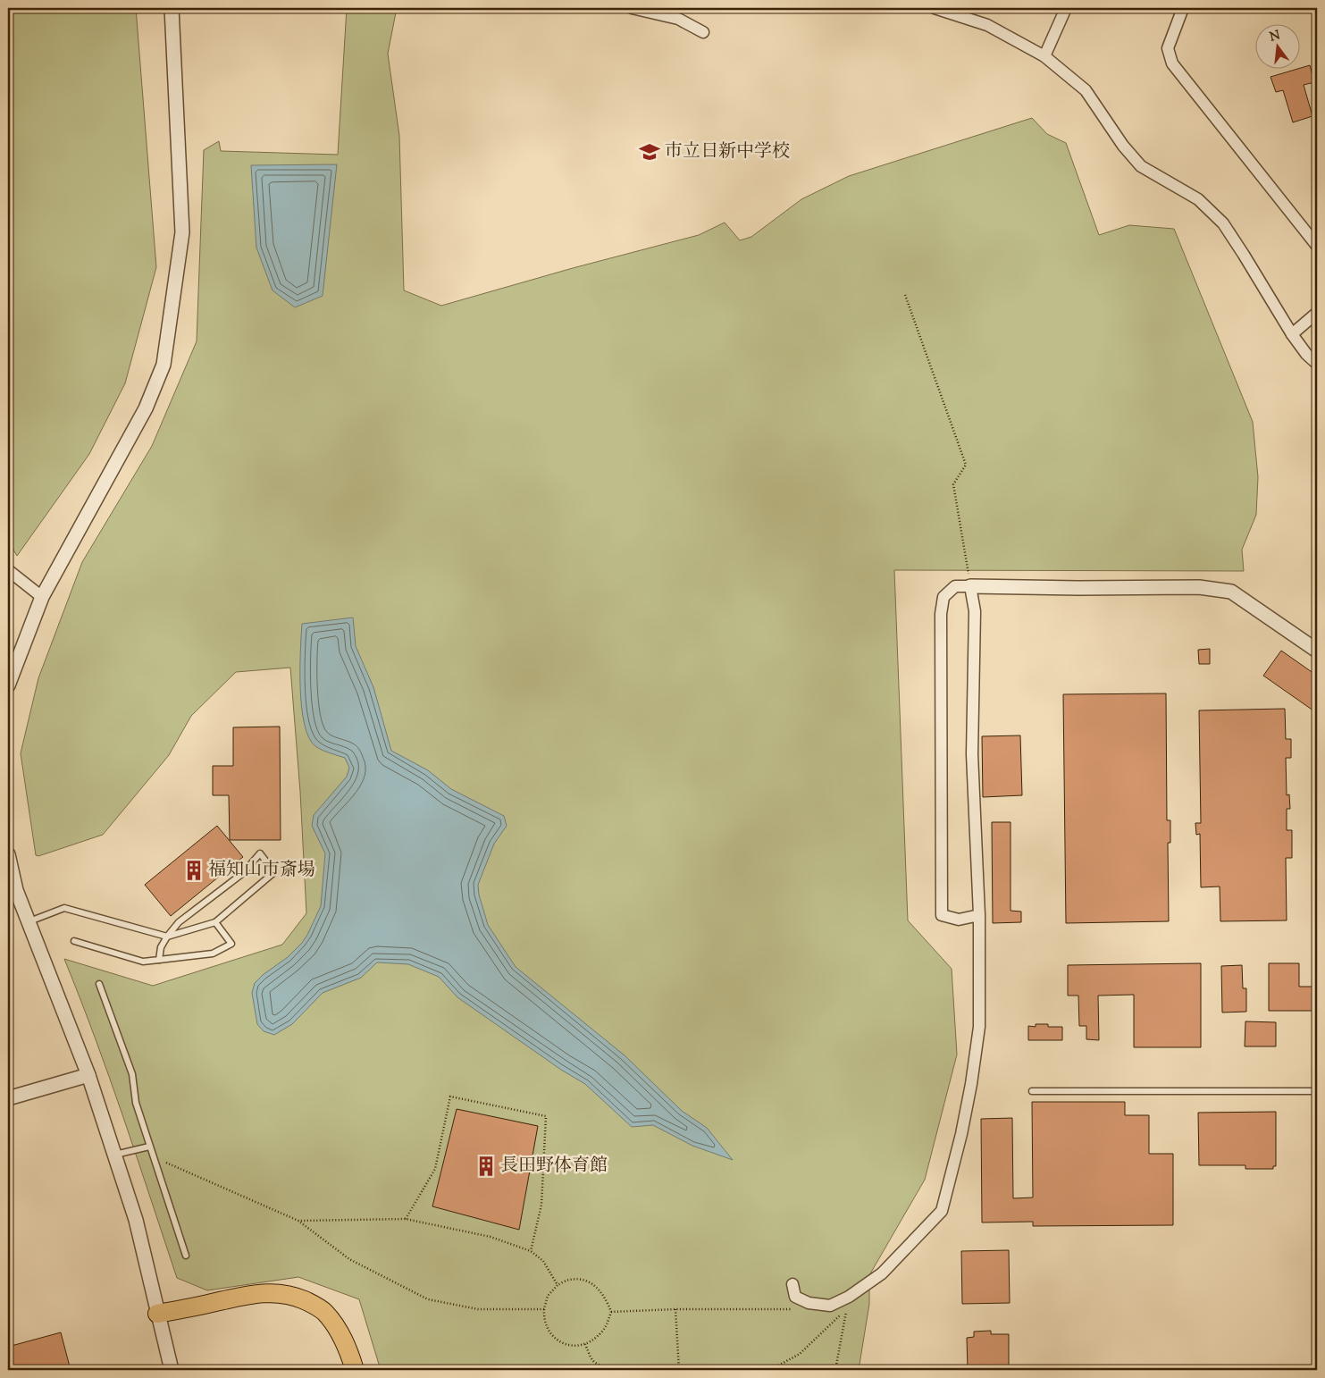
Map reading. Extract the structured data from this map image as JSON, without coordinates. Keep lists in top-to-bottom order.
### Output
{
  "places": {
    "school or university": ["市立日新中学校"],
    "building": ["福知山市斎場", "長田野体育館"]
  },
  "north": "top"
}
